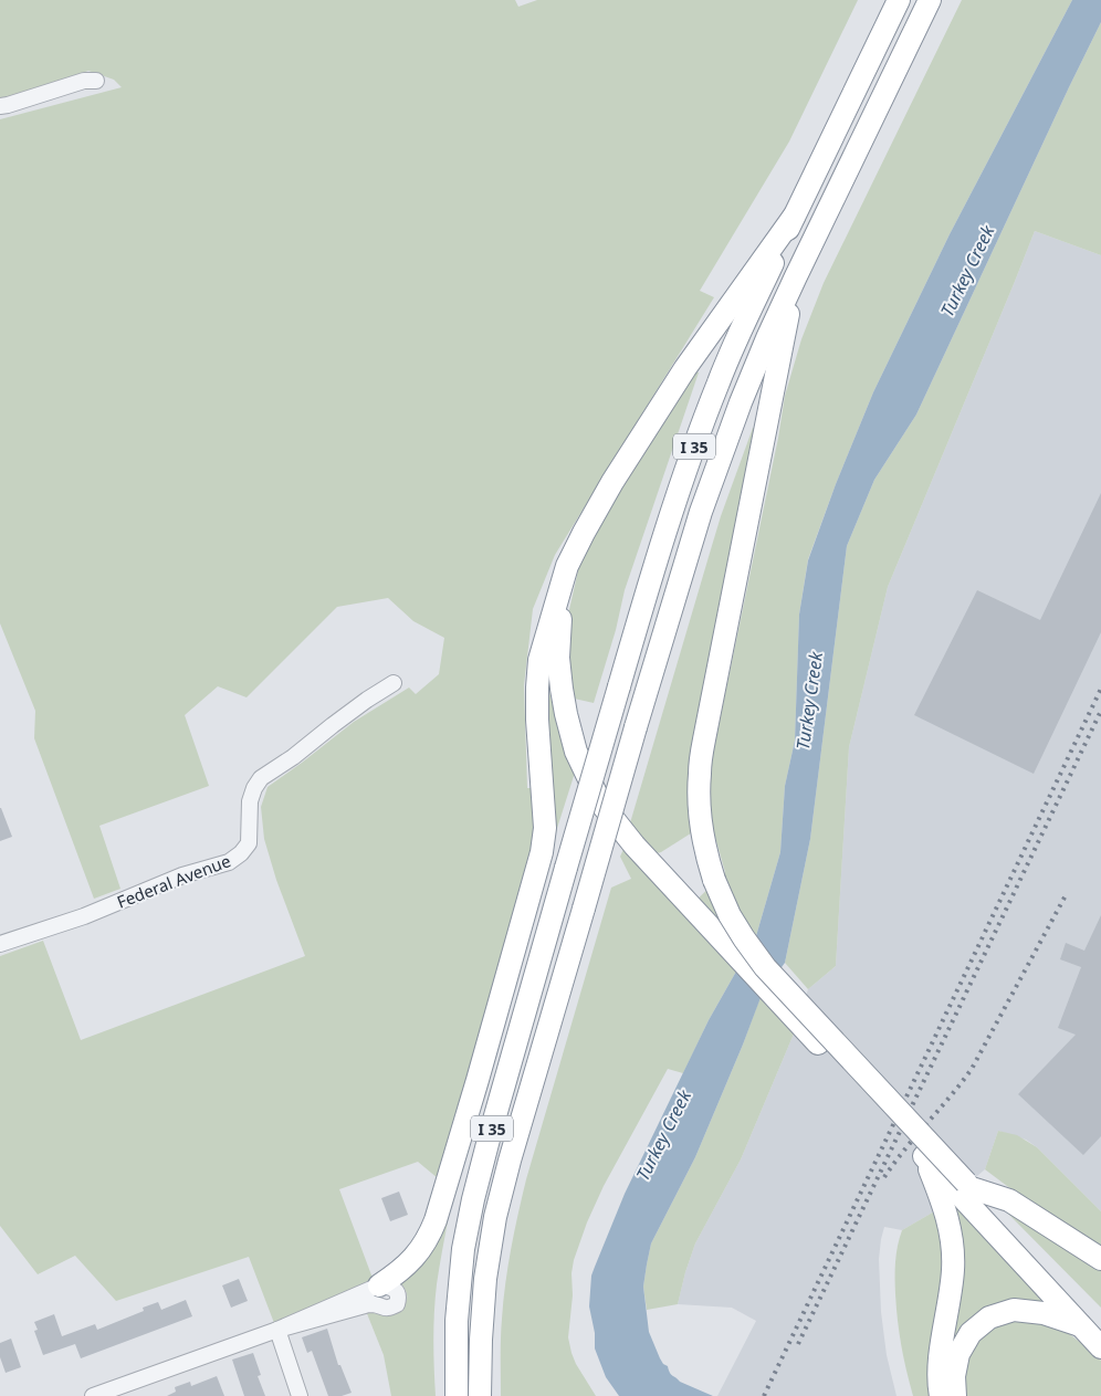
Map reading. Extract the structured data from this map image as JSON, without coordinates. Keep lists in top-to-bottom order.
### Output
{
  "streets": {
    "highway": ["I 35"],
    "street": ["Federal Avenue"]
  },
  "water": ["Turkey Creek"]
}
